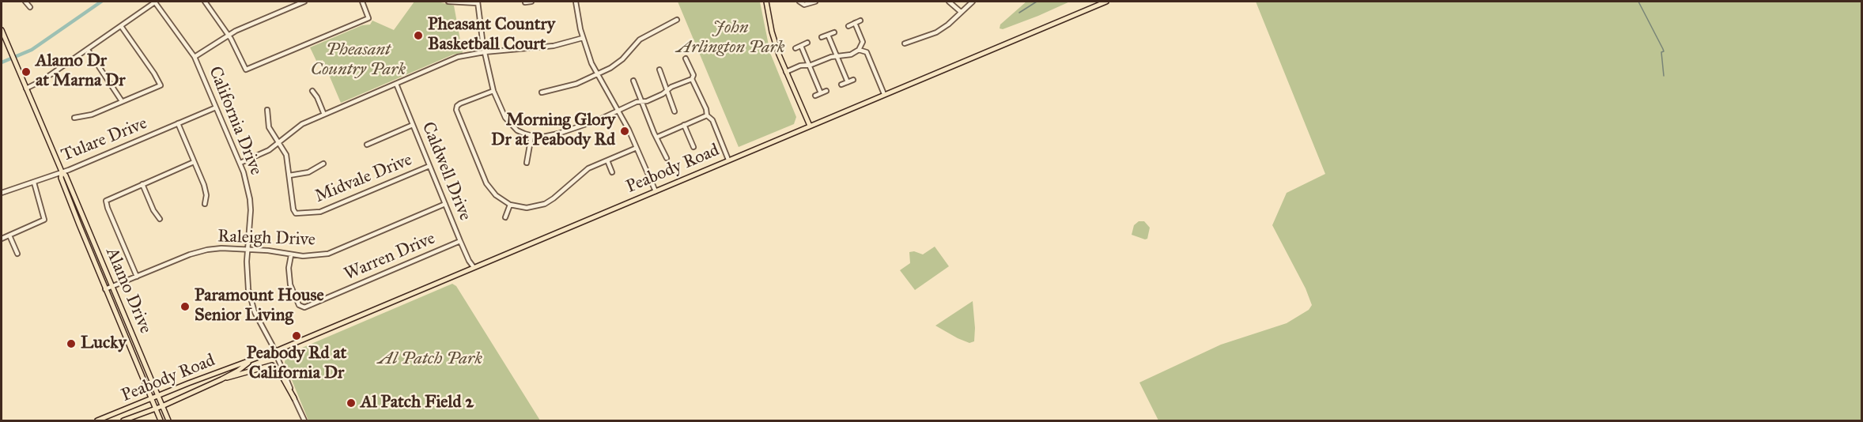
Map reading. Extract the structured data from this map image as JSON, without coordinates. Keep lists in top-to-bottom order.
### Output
{
  "streets": {
    "main road": ["Peabody Road", "Alamo Drive"],
    "street": [
      "California Drive",
      "Tulare Drive",
      "Caldwell Drive",
      "Midvale Drive",
      "Raleigh Drive",
      "Warren Drive"
    ]
  },
  "crossings": [
    ["California Drive", "Tulare Drive"],
    ["California Drive", "Peabody Road"],
    ["California Drive", "Raleigh Drive"],
    ["Tulare Drive", "Alamo Drive"],
    ["Peabody Road", "Caldwell Drive"],
    ["Peabody Road", "Alamo Drive"],
    ["Caldwell Drive", "Midvale Drive"],
    ["Caldwell Drive", "Raleigh Drive"],
    ["Caldwell Drive", "Warren Drive"],
    ["Raleigh Drive", "Warren Drive"],
    ["Raleigh Drive", "Alamo Drive"]
  ],
  "parks": ["John Arlington Park", "Pheasant Country Park", "Al Patch Park"],
  "places": [
    "Pheasant Country Basketball Court",
    "Alamo Dr at Marna Dr",
    "Morning Glory Dr at Peabody Rd",
    "Paramount House Senior Living",
    "Peabody Rd at California Dr",
    "Lucky",
    "Al Patch Field 2"
  ]
}
